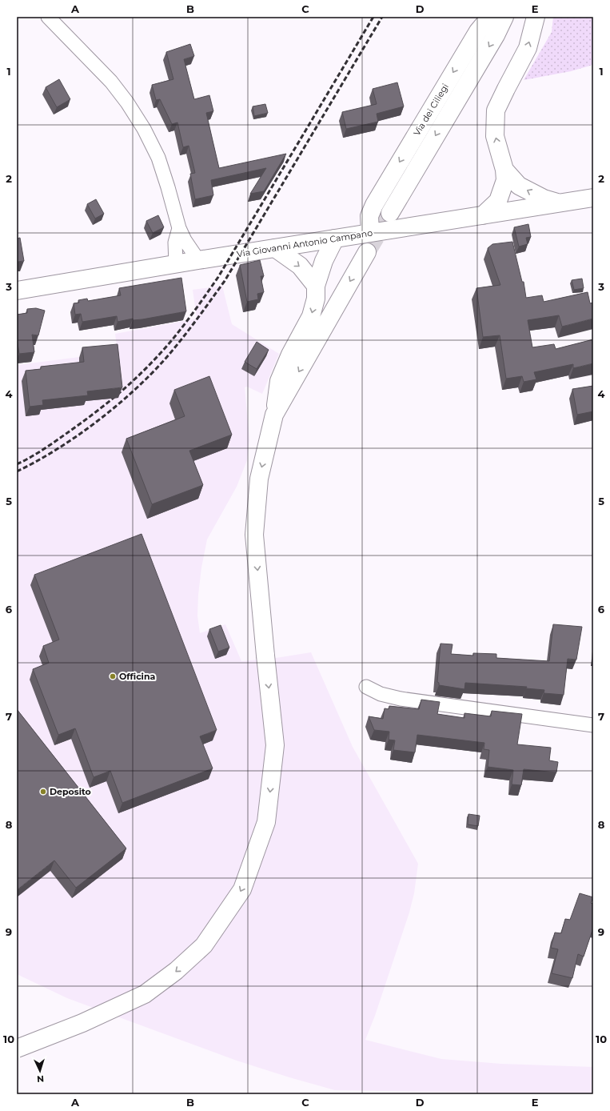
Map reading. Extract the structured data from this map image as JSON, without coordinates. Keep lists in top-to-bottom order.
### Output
{
  "streets": {
    "main road": ["Via dei Ciliegi", "Via Giovanni Antonio Campano"]
  },
  "crossings": [
    ["Via dei Ciliegi", "Via Giovanni Antonio Campano"]
  ],
  "places": ["Officina", "Deposito"],
  "north": "bottom",
  "grid": {
    "columns": [
      "A",
      "B",
      "C",
      "D",
      "E"
    ],
    "rows": [
      "1",
      "2",
      "3",
      "4",
      "5",
      "6",
      "7",
      "8",
      "9",
      "10"
    ]
  }
}
